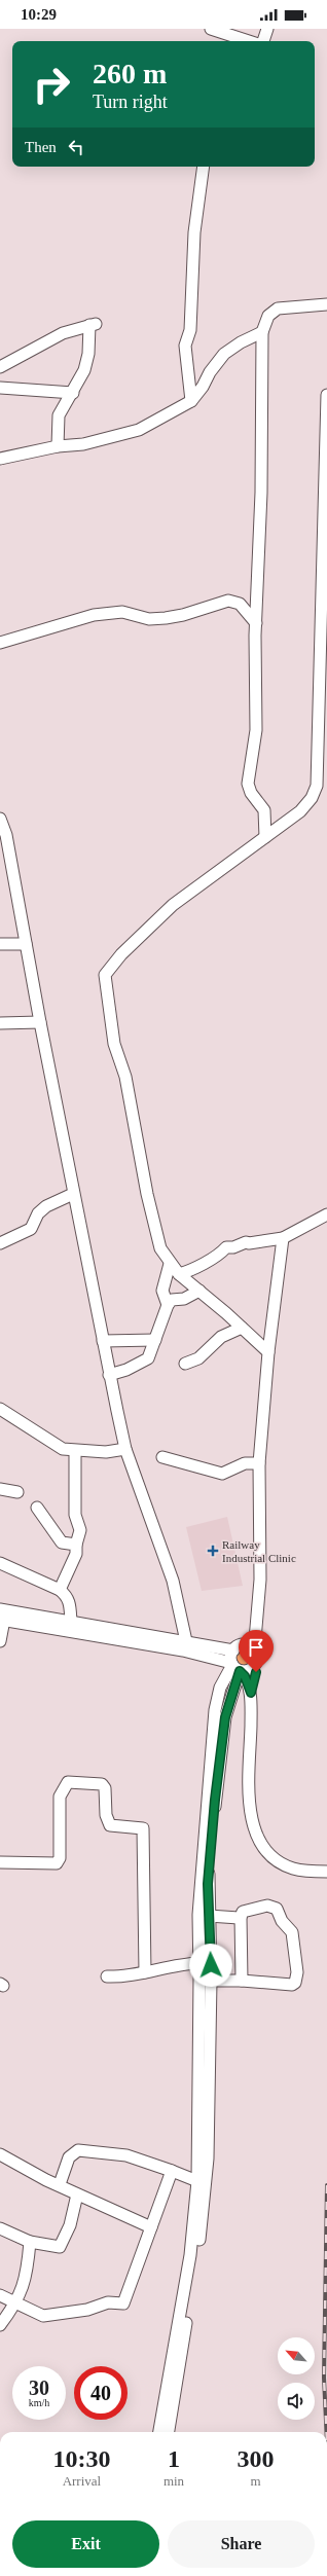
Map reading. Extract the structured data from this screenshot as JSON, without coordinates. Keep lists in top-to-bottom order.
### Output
{
  "places": {
    "health": ["Railway Industrial Clinic"]
  },
  "north": "top left",
  "page": {
    "status": "10:29",
    "turn": ["260 m", "Turn right"],
    "then": "Then",
    "speed": "30 km/h",
    "limit": "40",
    "eta": [
      "10:30",
      "Arrival",
      "1",
      "min",
      "300",
      "m"
    ],
    "buttons": ["Exit", "Share"]
  }
}
